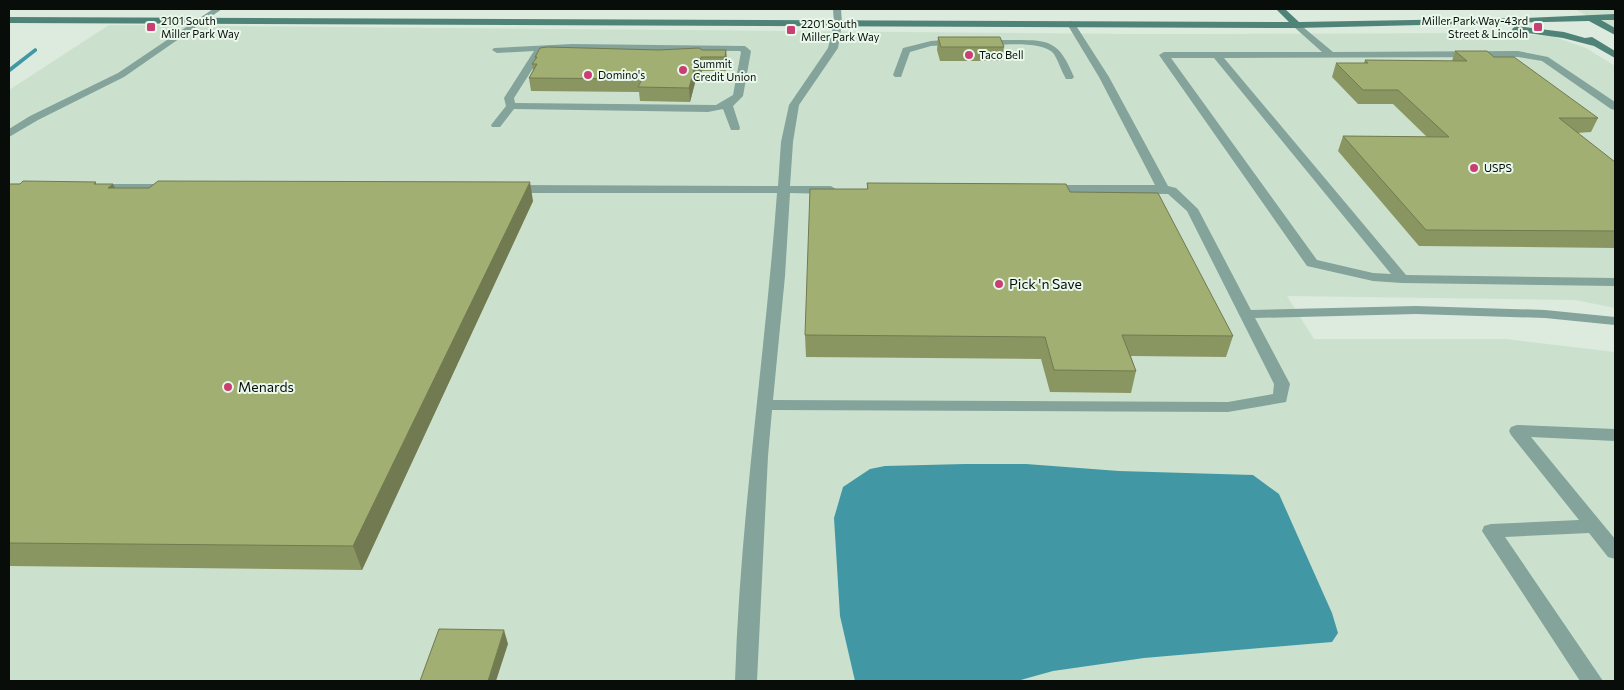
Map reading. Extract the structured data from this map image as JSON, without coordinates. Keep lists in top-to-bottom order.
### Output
{
  "places": {
    "transit": ["2101 South Miller Park Way", "Miller Park Way-43rd Street & Lincoln", "2201 South Miller Park Way"],
    "other": [
      "Taco Bell",
      "Summit Credit Union",
      "Domino's",
      "USPS",
      "Pick 'n Save",
      "Menards"
    ]
  }
}
